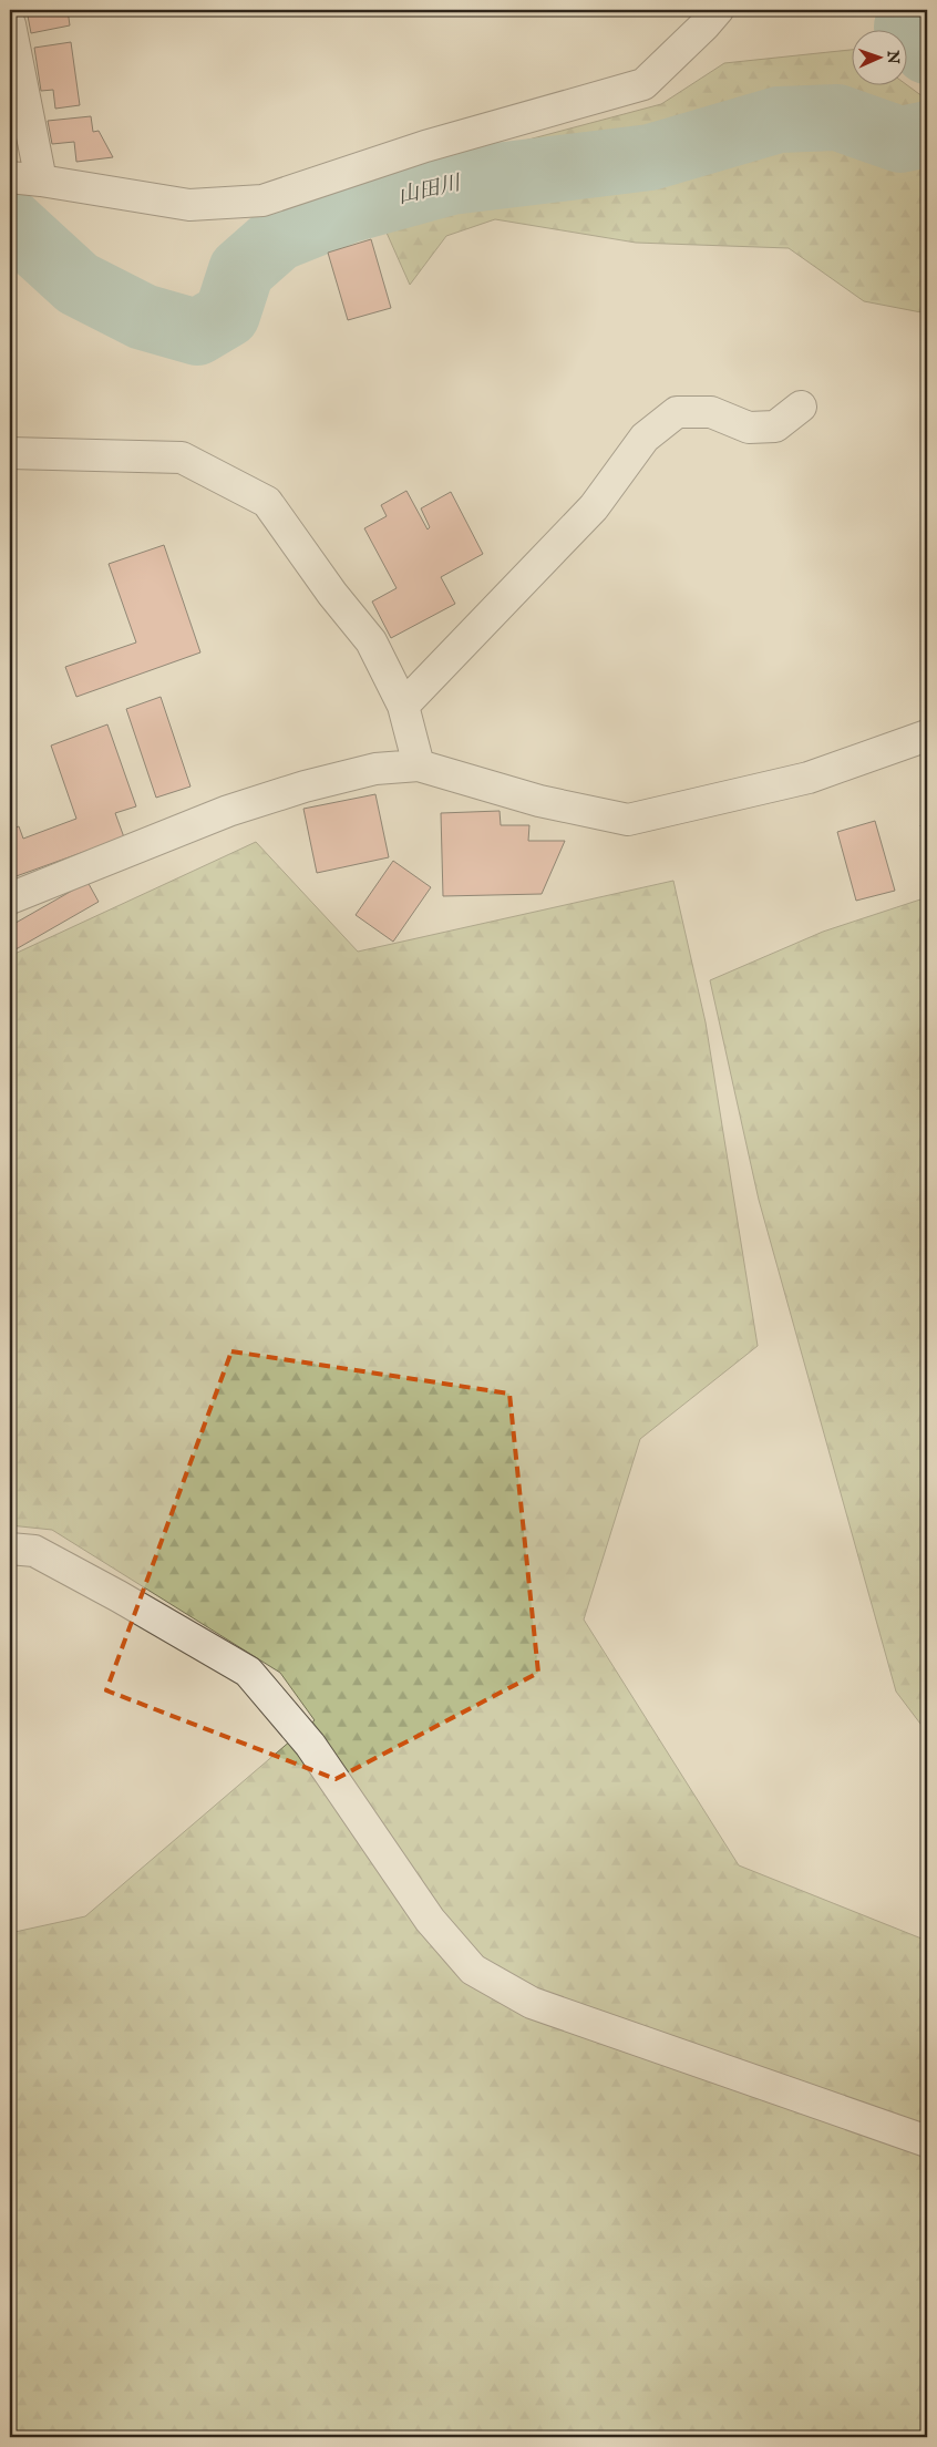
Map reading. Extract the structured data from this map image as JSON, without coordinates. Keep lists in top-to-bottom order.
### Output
{
  "water": ["山田川"],
  "north": "right"
}
